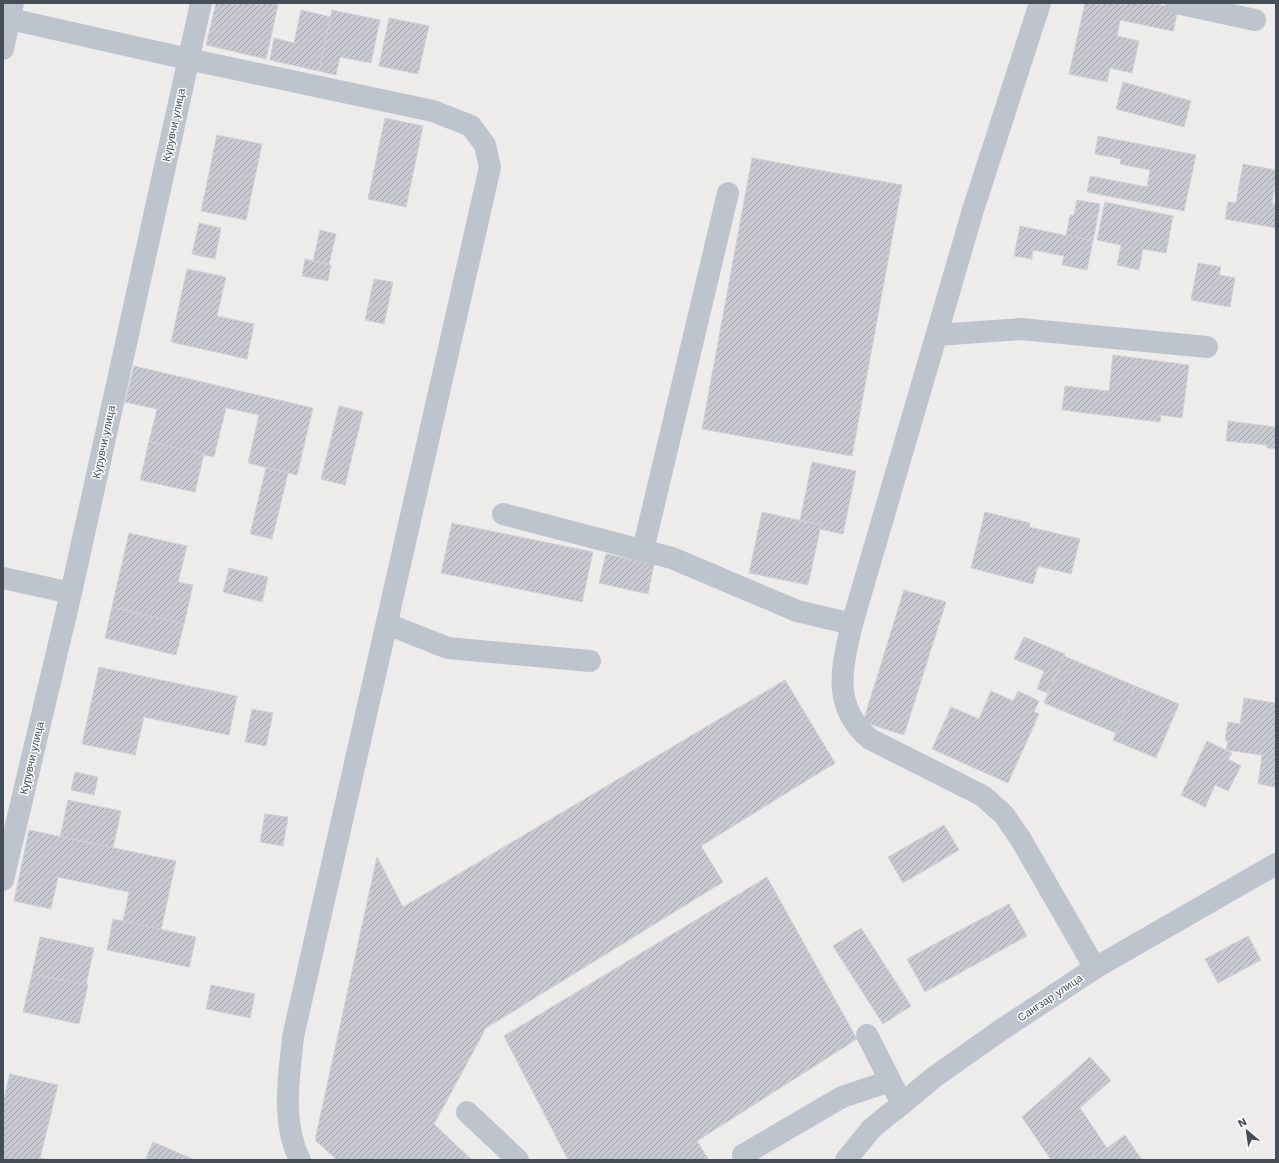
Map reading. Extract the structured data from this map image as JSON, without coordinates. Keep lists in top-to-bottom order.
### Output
{
  "streets": {
    "street": ["Курувчи улица", "Сангзар улица"]
  },
  "north": "top left"
}
